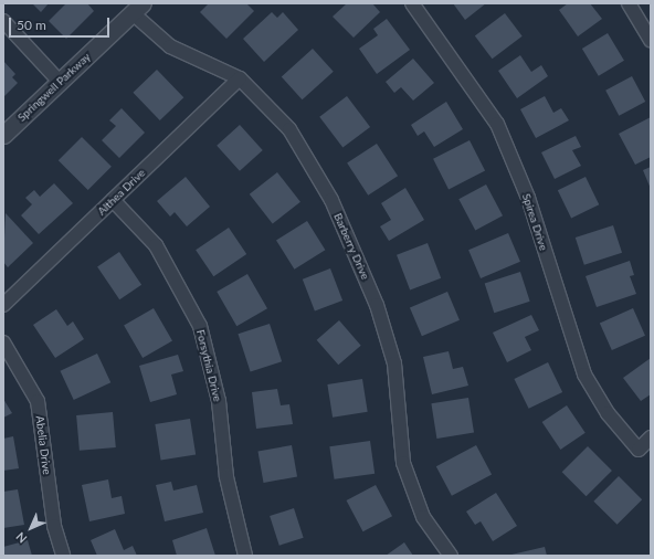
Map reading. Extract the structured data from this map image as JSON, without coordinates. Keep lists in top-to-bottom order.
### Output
{
  "streets": {
    "street": [
      "Springwell Parkway",
      "Althea Drive",
      "Spirea Drive",
      "Barberry Drive",
      "Forsythia Drive",
      "Abelia Drive"
    ]
  },
  "crossings": [
    ["Springwell Parkway", "Barberry Drive"],
    ["Althea Drive", "Barberry Drive"],
    ["Althea Drive", "Forsythia Drive"]
  ],
  "scale_bar": "50 m",
  "north": "bottom left"
}
